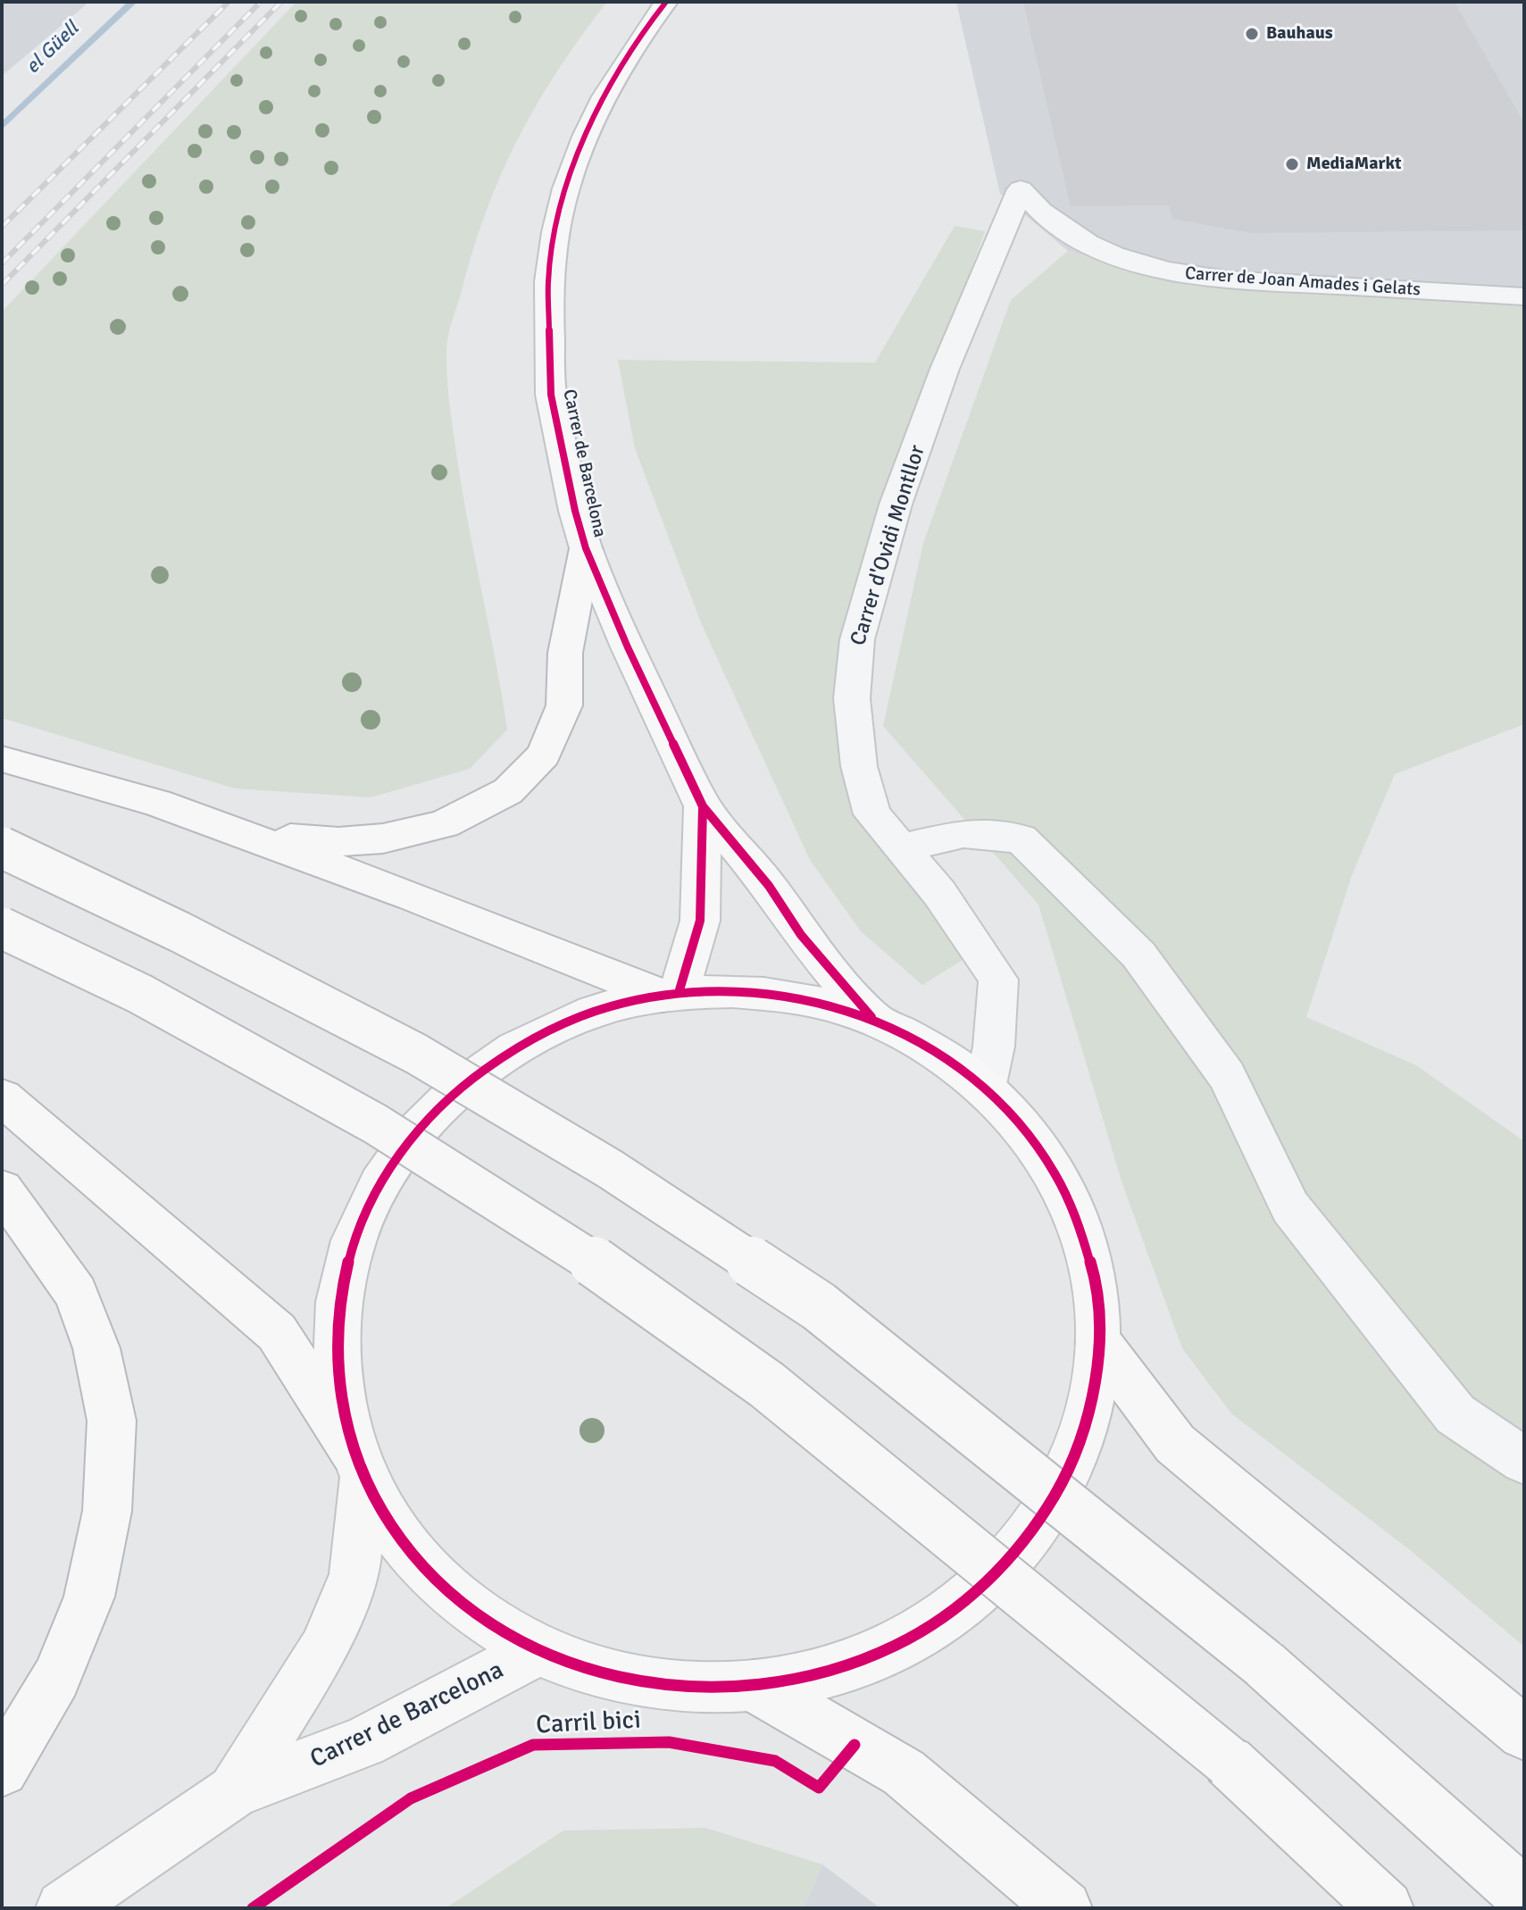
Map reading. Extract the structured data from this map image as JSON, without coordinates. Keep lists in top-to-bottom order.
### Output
{
  "streets": {
    "main road": ["Carrer de Barcelona"],
    "street": ["Carrer de Joan Amades i Gelats", "Carrer d'Ovidi Montllor"],
    "cycle path": ["Carril bici"]
  },
  "crossings": [
    ["Carrer de Joan Amades i Gelats", "Carrer d'Ovidi Montllor"]
  ],
  "water": ["el Güell"],
  "places": ["Bauhaus", "MediaMarkt"]
}
